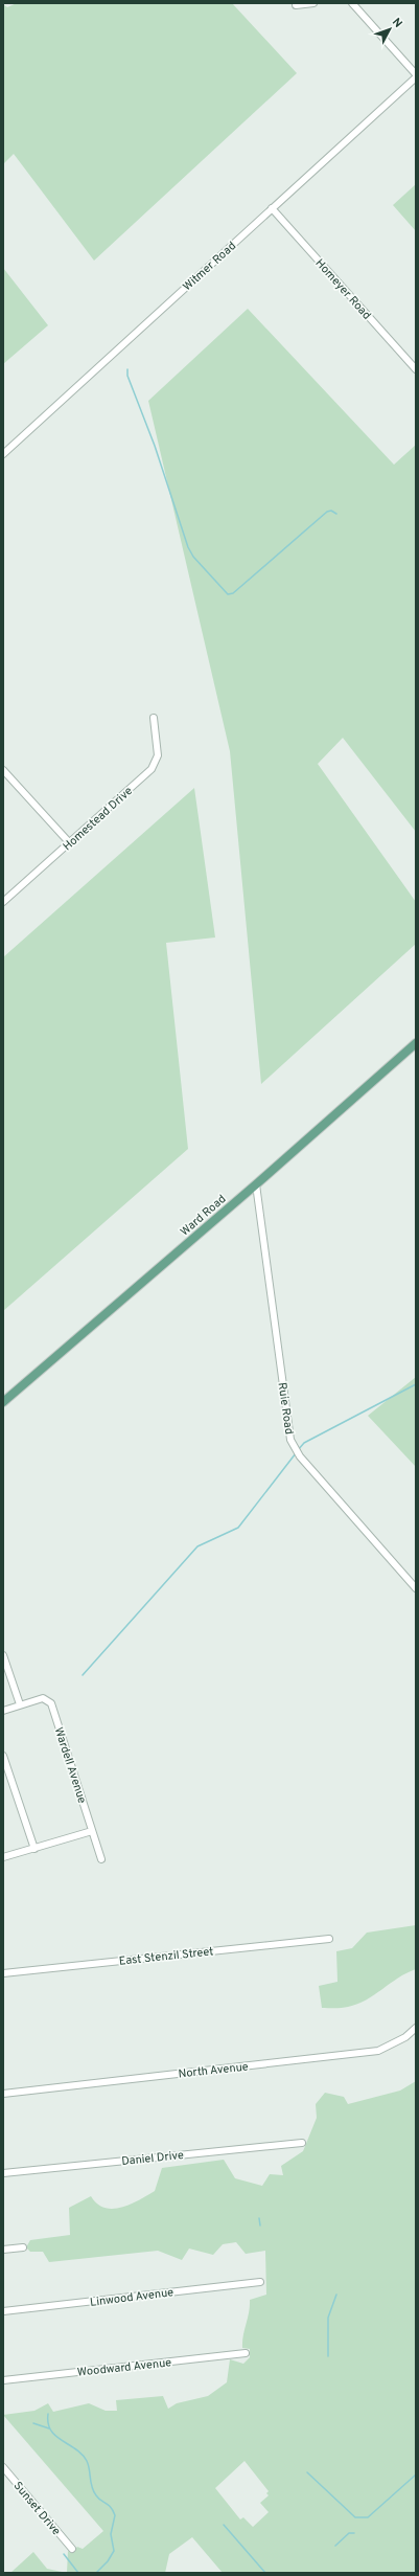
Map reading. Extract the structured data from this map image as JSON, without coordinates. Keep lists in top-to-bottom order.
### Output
{
  "streets": {
    "main road": ["Ward Road"],
    "street": [
      "Witmer Road",
      "Homeyer Road",
      "Homestead Drive",
      "Ruie Road",
      "Wardell Avenue",
      "East Stenzil Street",
      "North Avenue",
      "Daniel Drive",
      "Linwood Avenue",
      "Woodward Avenue",
      "Sunset Drive"
    ]
  },
  "crossings": [
    ["Witmer Road", "Homeyer Road"],
    ["Ward Road", "Ruie Road"]
  ],
  "north": "top right"
}
